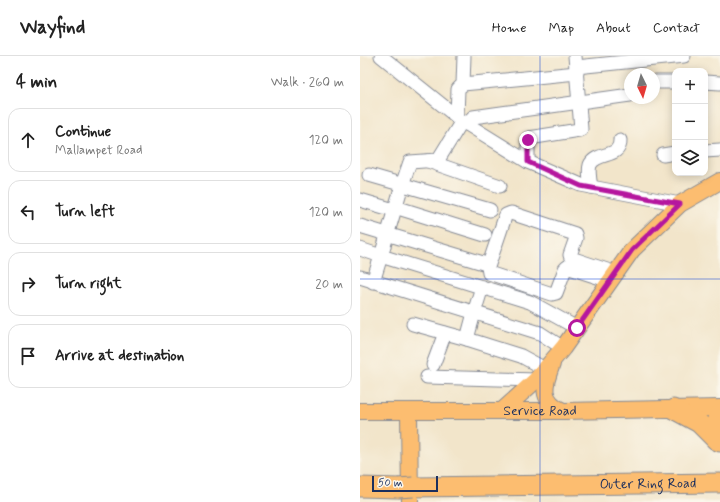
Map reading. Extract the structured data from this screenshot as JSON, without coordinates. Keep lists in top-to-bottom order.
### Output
{
  "streets": {
    "highway": ["Outer Ring Road"],
    "main road": ["Service Road"]
  },
  "scale_bar": "50 m",
  "north": "bottom",
  "page": {
    "header": "Wayfind",
    "nav": [
      "Home",
      "Map",
      "About",
      "Contact"
    ],
    "heading": ["4 min", "Walk · 260 m"],
    "map_buttons": ["+", "−"],
    "list": [
      ["Continue", "Mallampet Road", "120 m"],
      ["Turn left", "120 m"],
      ["Turn right", "20 m"],
      "Arrive at destination"
    ],
    "scale": "50 m"
  }
}
